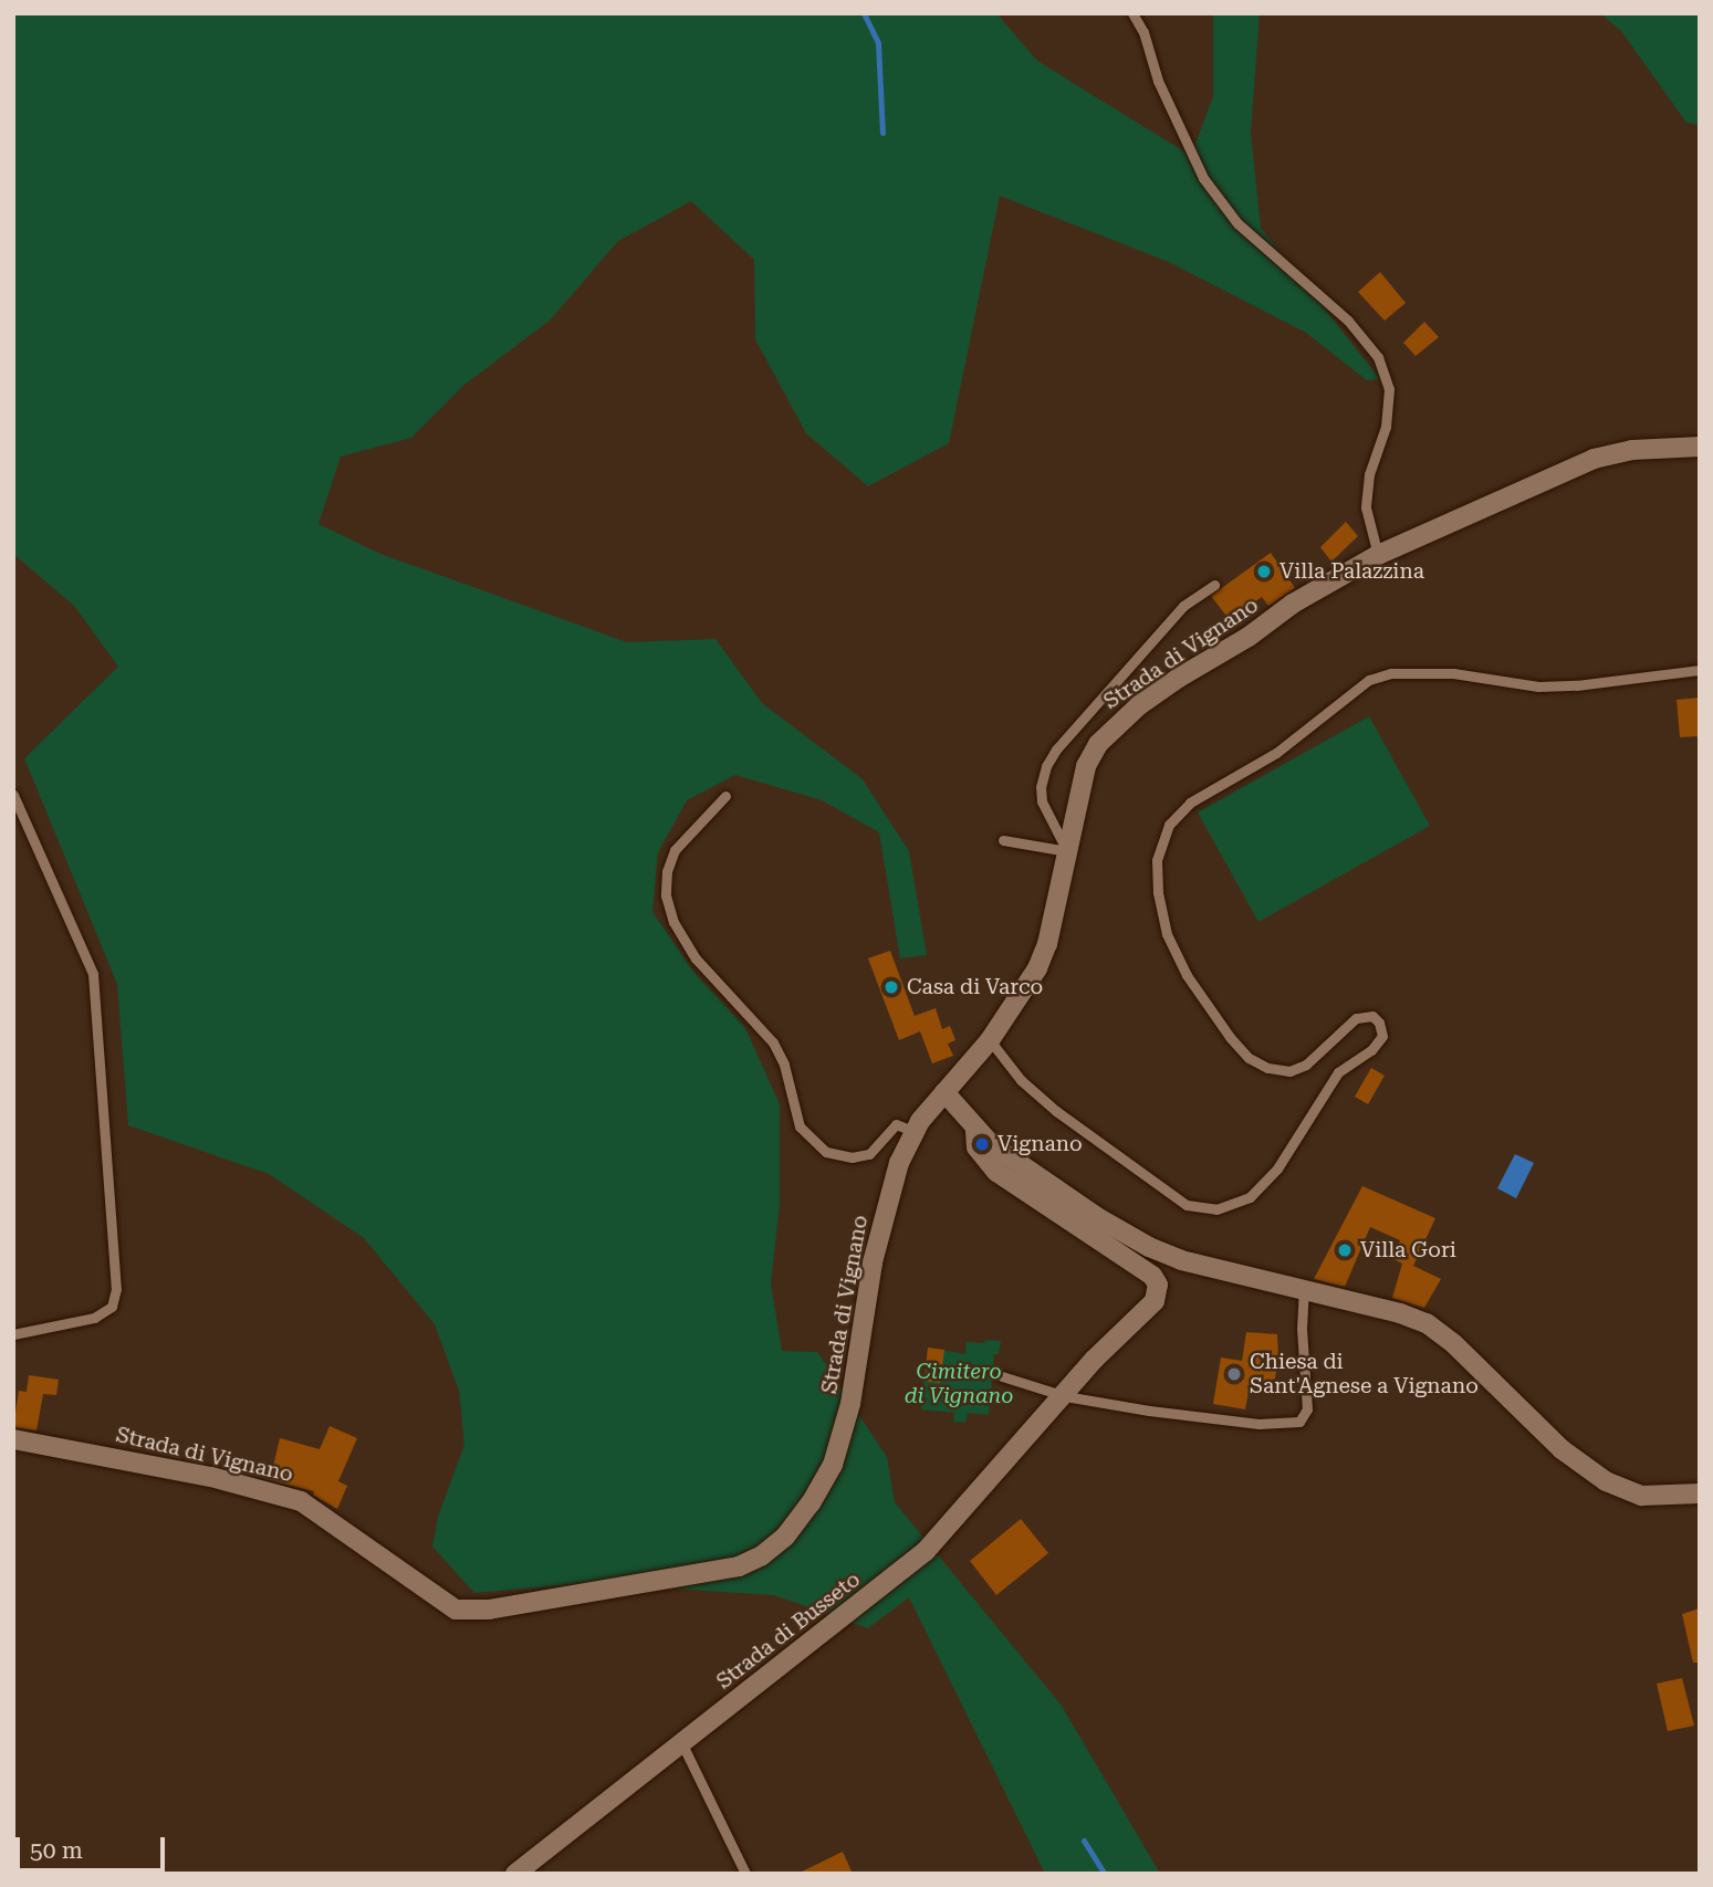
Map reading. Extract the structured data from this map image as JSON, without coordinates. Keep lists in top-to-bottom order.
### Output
{
  "streets": {
    "street": ["Strada di Vignano", "Strada di Busseto"]
  },
  "crossings": [
    ["Strada di Vignano", "Strada di Busseto"]
  ],
  "parks": ["Cimitero di Vignano"],
  "places": [
    "Villa Palazzina",
    "Casa di Varco",
    "Vignano",
    "Villa Gori",
    "Chiesa di Sant'Agnese a Vignano"
  ],
  "scale_bar": "50 m"
}
